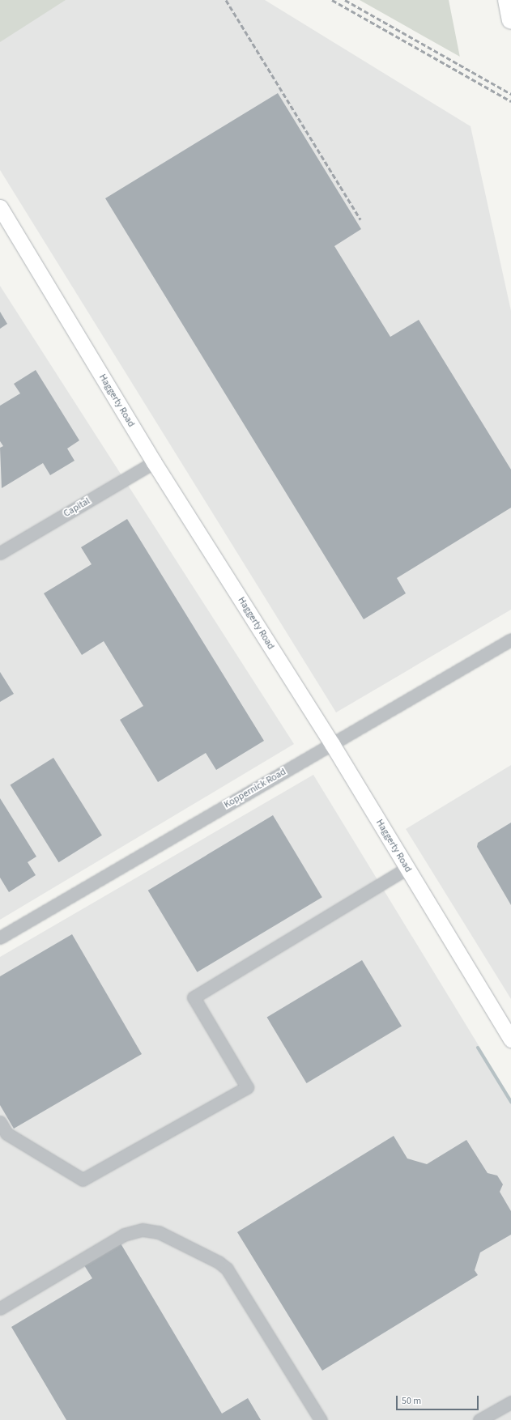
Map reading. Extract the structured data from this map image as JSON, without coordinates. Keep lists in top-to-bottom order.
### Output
{
  "streets": {
    "main road": ["Haggerty Road"],
    "street": ["Capital", "Koppernick Road"]
  },
  "crossings": [
    ["Haggerty Road", "Capital"],
    ["Haggerty Road", "Koppernick Road"]
  ],
  "scale_bar": "50 m"
}
